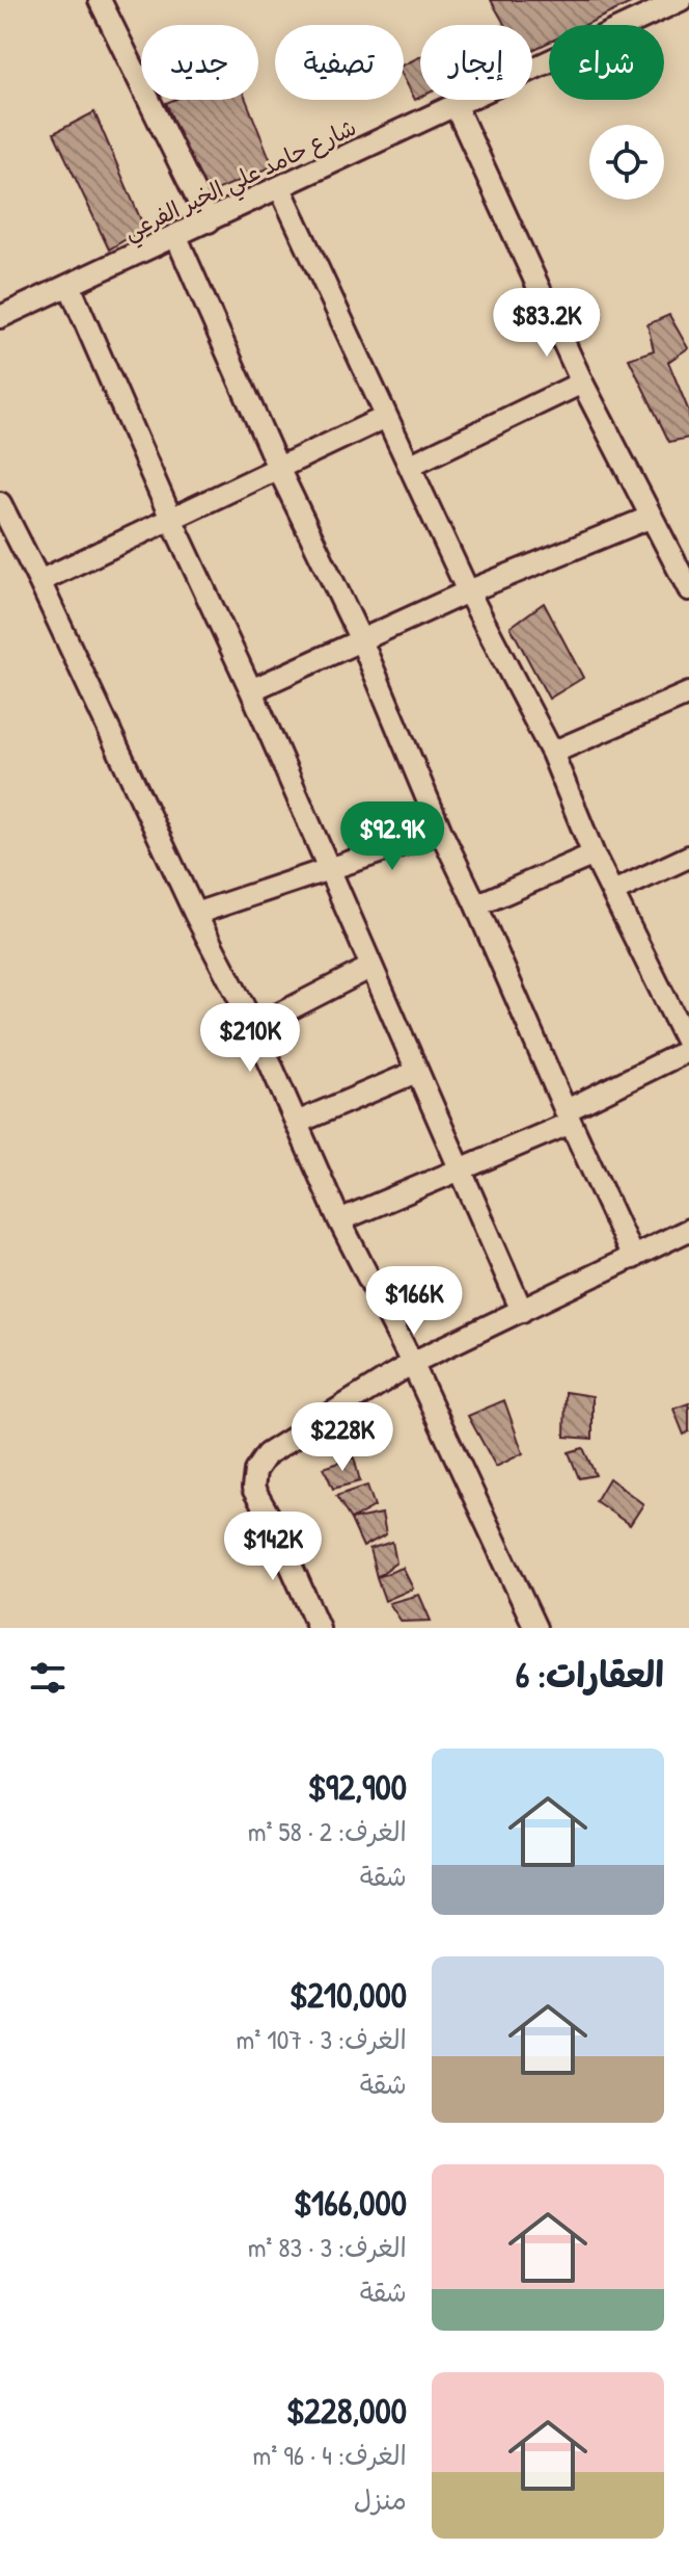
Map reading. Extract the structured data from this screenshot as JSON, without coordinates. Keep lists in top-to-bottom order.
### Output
{
  "streets": {
    "street": ["شارع حامد علي الخير الفرعي"]
  },
  "page": {
    "chip": [
      "شراء",
      "إيجار",
      "تصفية",
      "جديد"
    ],
    "price": [
      "$83.2K",
      "$92.9K",
      "$210K",
      "$166K",
      "$228K",
      "$142K"
    ],
    "heading": "العقارات: 6",
    "list": [
      {
        "name": "$92,900",
        "note": "الغرف: 2 · 58 m² · شقة"
      },
      {
        "name": "$210,000",
        "note": "الغرف: 3 · 107 m² · شقة"
      },
      {
        "name": "$166,000",
        "note": "الغرف: 3 · 83 m² · شقة"
      },
      {
        "name": "$228,000",
        "note": "الغرف: 4 · 96 m² · منزل"
      }
    ]
  }
}
